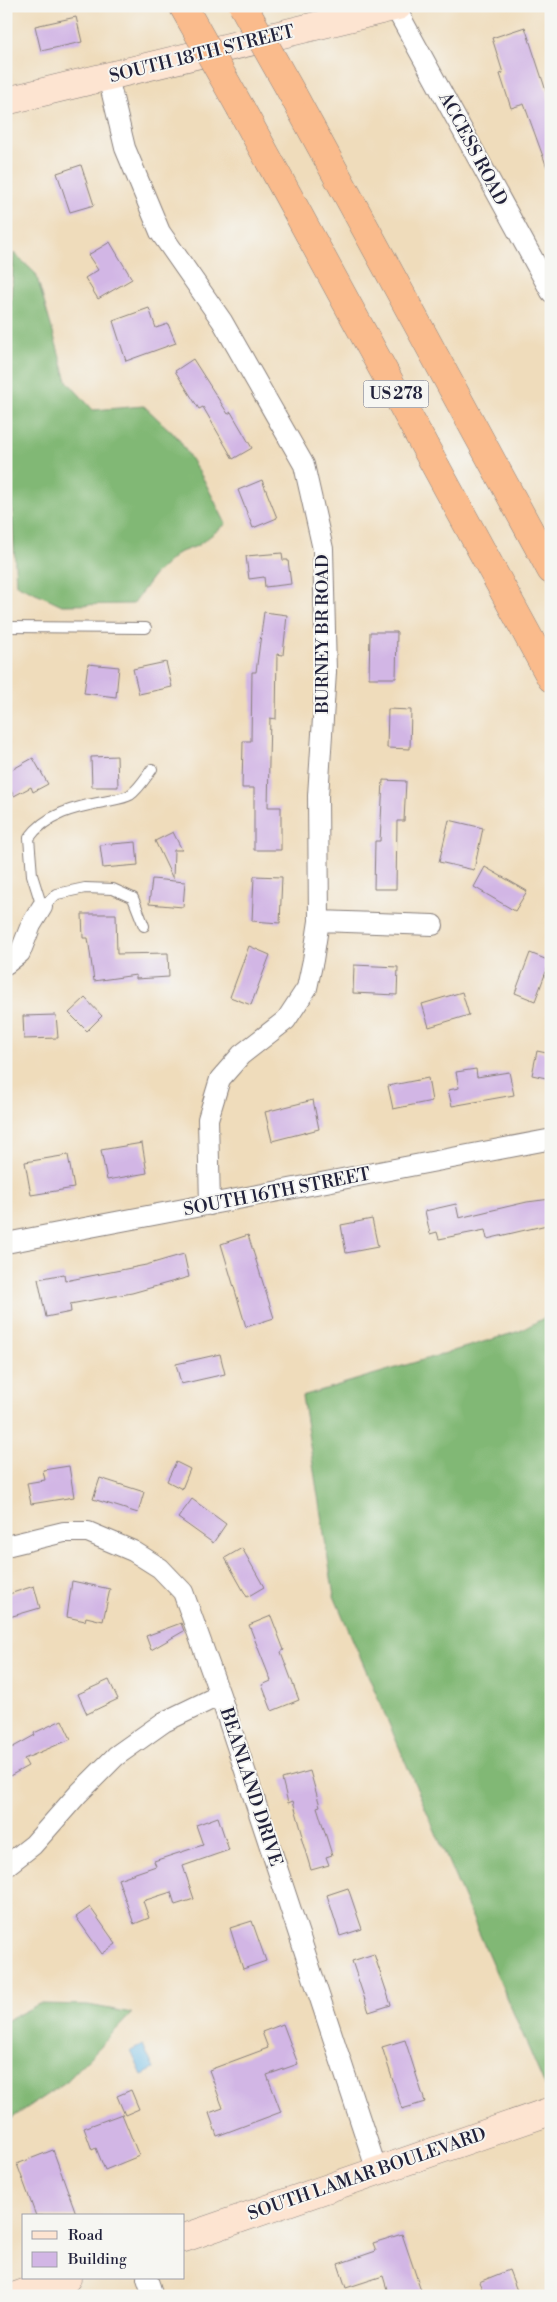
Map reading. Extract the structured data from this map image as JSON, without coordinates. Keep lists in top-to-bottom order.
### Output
{
  "streets": {
    "highway": ["US 278"],
    "street": [
      "SOUTH 18TH STREET",
      "ACCESS ROAD",
      "BURNEY BR ROAD",
      "SOUTH 16TH STREET",
      "BEANLAND DRIVE",
      "SOUTH LAMAR BOULEVARD"
    ]
  },
  "crossings": [
    ["SOUTH 18TH STREET", "ACCESS ROAD"],
    ["SOUTH 18TH STREET", "BURNEY BR ROAD"],
    ["BURNEY BR ROAD", "SOUTH 16TH STREET"],
    ["BEANLAND DRIVE", "SOUTH LAMAR BOULEVARD"]
  ],
  "legend": ["Road", "Building"]
}
